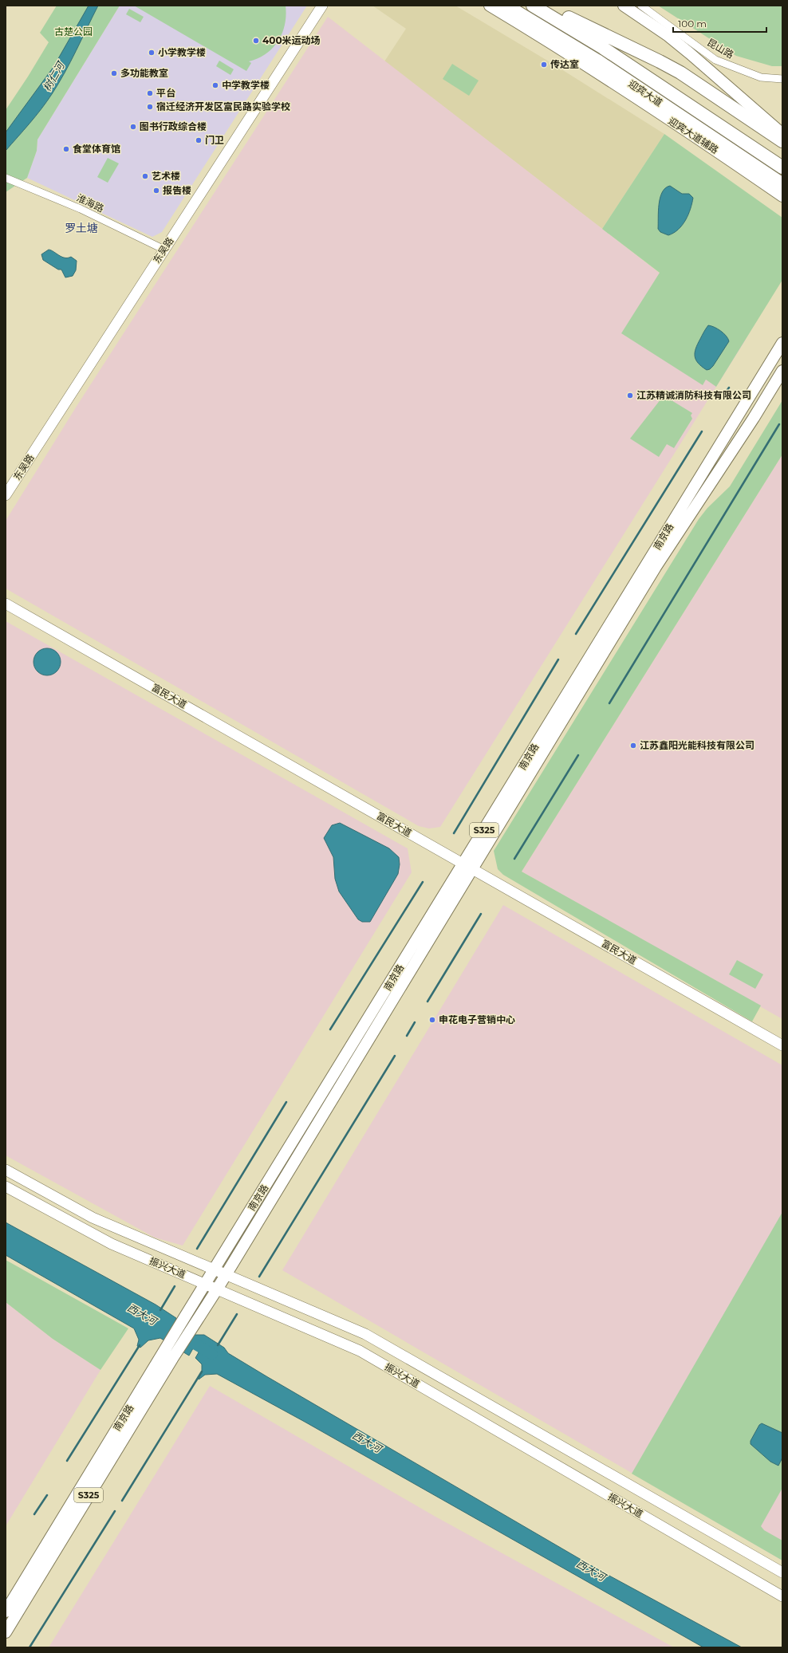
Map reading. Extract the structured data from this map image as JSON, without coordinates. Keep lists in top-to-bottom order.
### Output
{
  "streets": {
    "highway": ["迎宾大道"],
    "main road": [
      "迎宾大道辅路",
      "东吴路",
      "南京路",
      "富民大道",
      "S325",
      "振兴大道"
    ],
    "street": ["昆山路", "淮海路"]
  },
  "crossings": [
    ["淮海路", "东吴路"],
    ["南京路", "富民大道"],
    ["南京路", "振兴大道"]
  ],
  "districts": ["罗土塘"],
  "water": ["树仁河", "西大河"],
  "parks": ["古楚公园"],
  "places": [
    "400米运动场",
    "小学教学楼",
    "传达室",
    "多功能教室",
    "中学教学楼",
    "平台",
    "宿迁经济开发区富民路实验学校",
    "图书行政综合楼",
    "门卫",
    "食堂体育馆",
    "艺术楼",
    "报告楼",
    "江苏精诚消防科技有限公司",
    "江苏鑫阳光能科技有限公司",
    "申花电子营销中心"
  ],
  "scale_bar": "100 m"
}
